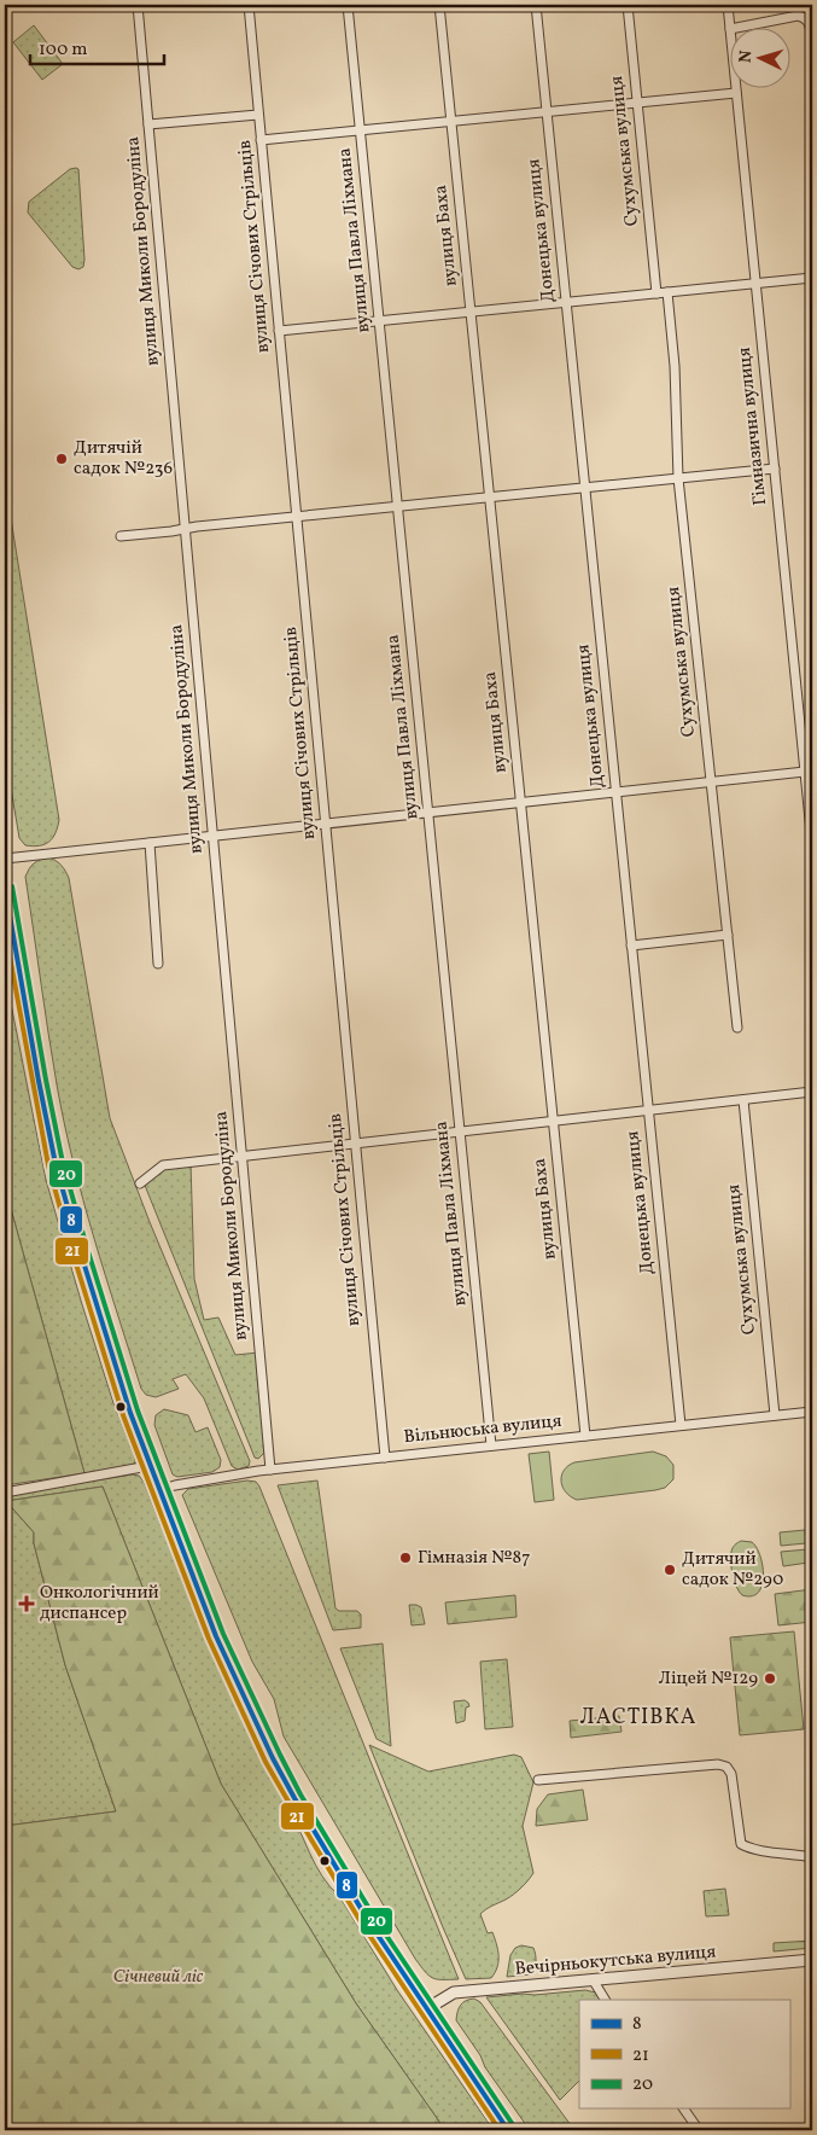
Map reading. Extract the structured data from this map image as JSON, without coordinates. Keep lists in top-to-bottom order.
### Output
{
  "streets": {
    "street": [
      "Сухумська вулиця",
      "Донецька вулиця",
      "вулиця Баха",
      "вулиця Павла Ліхмана",
      "вулиця Січових Стрільців",
      "вулиця Миколи Бородуліна",
      "Гімназична вулиця",
      "Вільнюська вулиця",
      "Вечірньокутська вулиця"
    ]
  },
  "crossings": [
    ["Сухумська вулиця", "Вільнюська вулиця"],
    ["Донецька вулиця", "Вільнюська вулиця"],
    ["вулиця Баха", "Вільнюська вулиця"],
    ["вулиця Павла Ліхмана", "Вільнюська вулиця"],
    ["вулиця Січових Стрільців", "Вільнюська вулиця"],
    ["вулиця Миколи Бородуліна", "Вільнюська вулиця"]
  ],
  "districts": ["ЛАСТІВКА"],
  "parks": ["Січневий ліс"],
  "places": {
    "other": [
      "Дитячій садок №236",
      "Гімназія №87",
      "Дитячий садок №290",
      "Ліцей №129"
    ],
    "health": ["Онкологічний диспансер"]
  },
  "lines": ["transit line 20", "transit line 8", "transit line 21"],
  "legend": ["8", "21", "20"],
  "scale_bar": "100 m",
  "north": "left"
}
